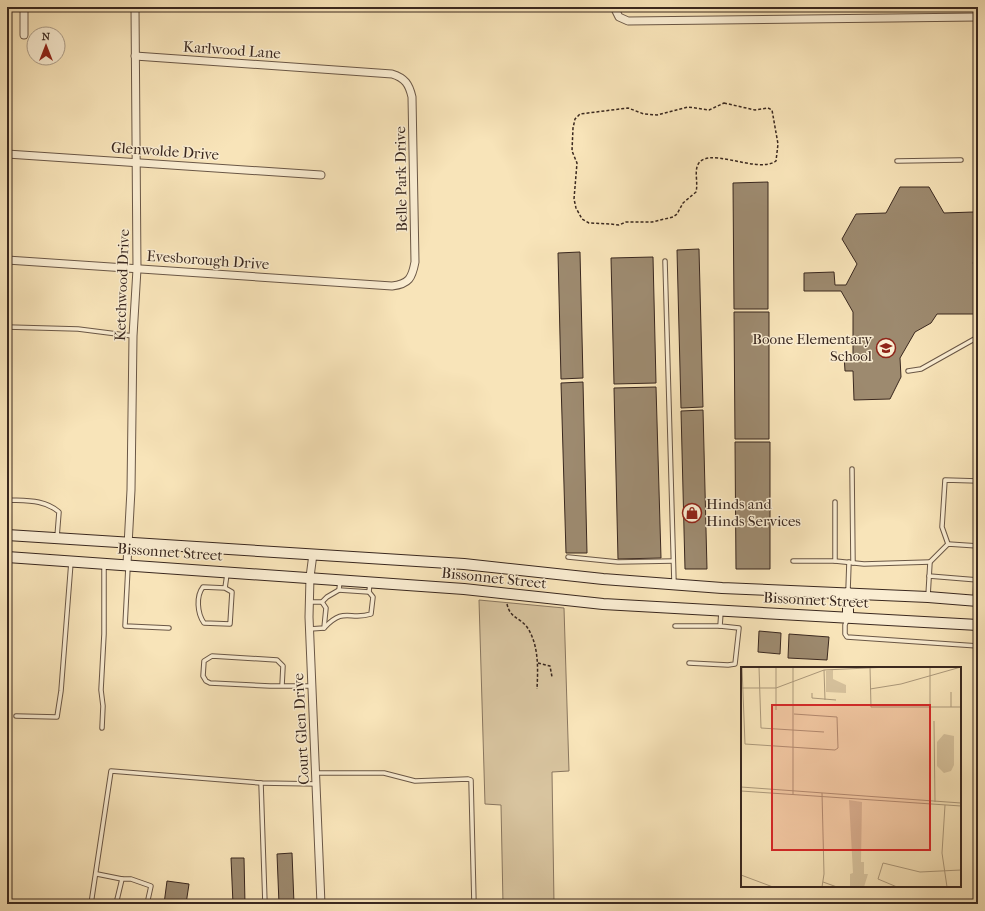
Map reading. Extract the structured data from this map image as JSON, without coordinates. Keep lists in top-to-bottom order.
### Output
{
  "streets": {
    "main road": ["Bissonnet Street"],
    "street": [
      "Karlwood Lane",
      "Glenwolde Drive",
      "Belle Park Drive",
      "Evesborough Drive",
      "Ketchwood Drive",
      "Court Glen Drive"
    ]
  },
  "crossings": [
    ["Karlwood Lane", "Belle Park Drive"],
    ["Karlwood Lane", "Ketchwood Drive"],
    ["Glenwolde Drive", "Ketchwood Drive"],
    ["Belle Park Drive", "Evesborough Drive"],
    ["Evesborough Drive", "Ketchwood Drive"],
    ["Ketchwood Drive", "Bissonnet Street"],
    ["Bissonnet Street", "Court Glen Drive"]
  ],
  "places": {
    "school or university": ["Boone Elementary School"],
    "shop": ["Hinds and Hinds Services"]
  },
  "north": "top"
}
